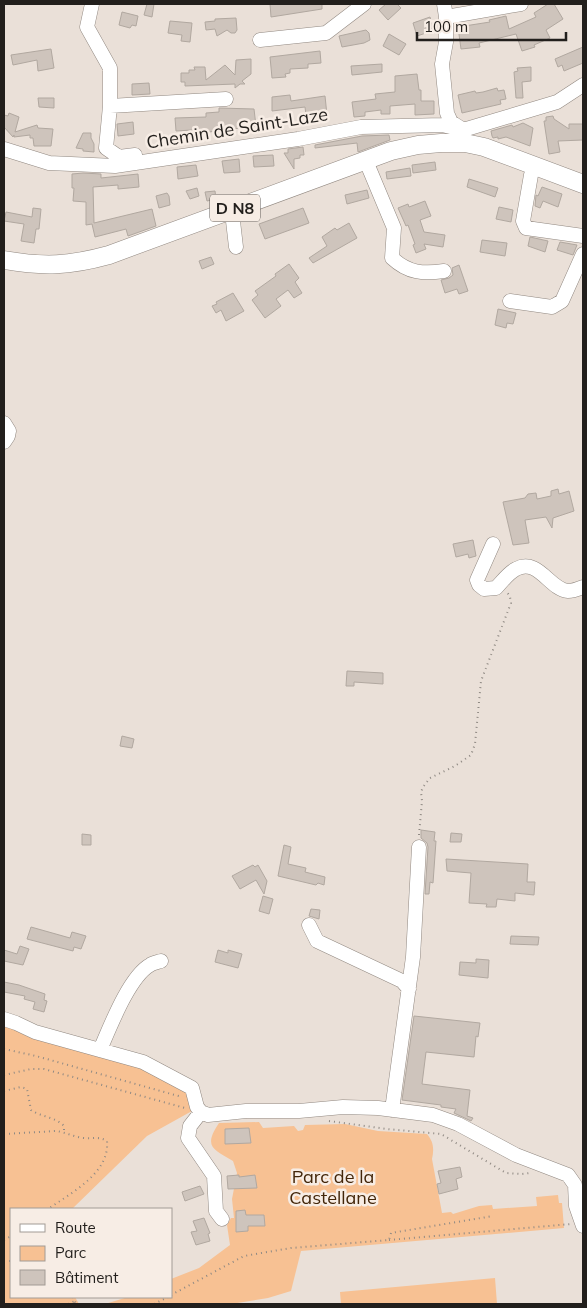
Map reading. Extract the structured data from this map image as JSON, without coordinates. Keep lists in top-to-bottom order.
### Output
{
  "streets": {
    "main road": ["D N8"],
    "street": ["Chemin de Saint-Laze"]
  },
  "crossings": [
    ["Chemin de Saint-Laze", "D N8"]
  ],
  "parks": ["Parc de la Castellane"],
  "legend": ["Route", "Parc", "Bâtiment"],
  "scale_bar": "100 m"
}
